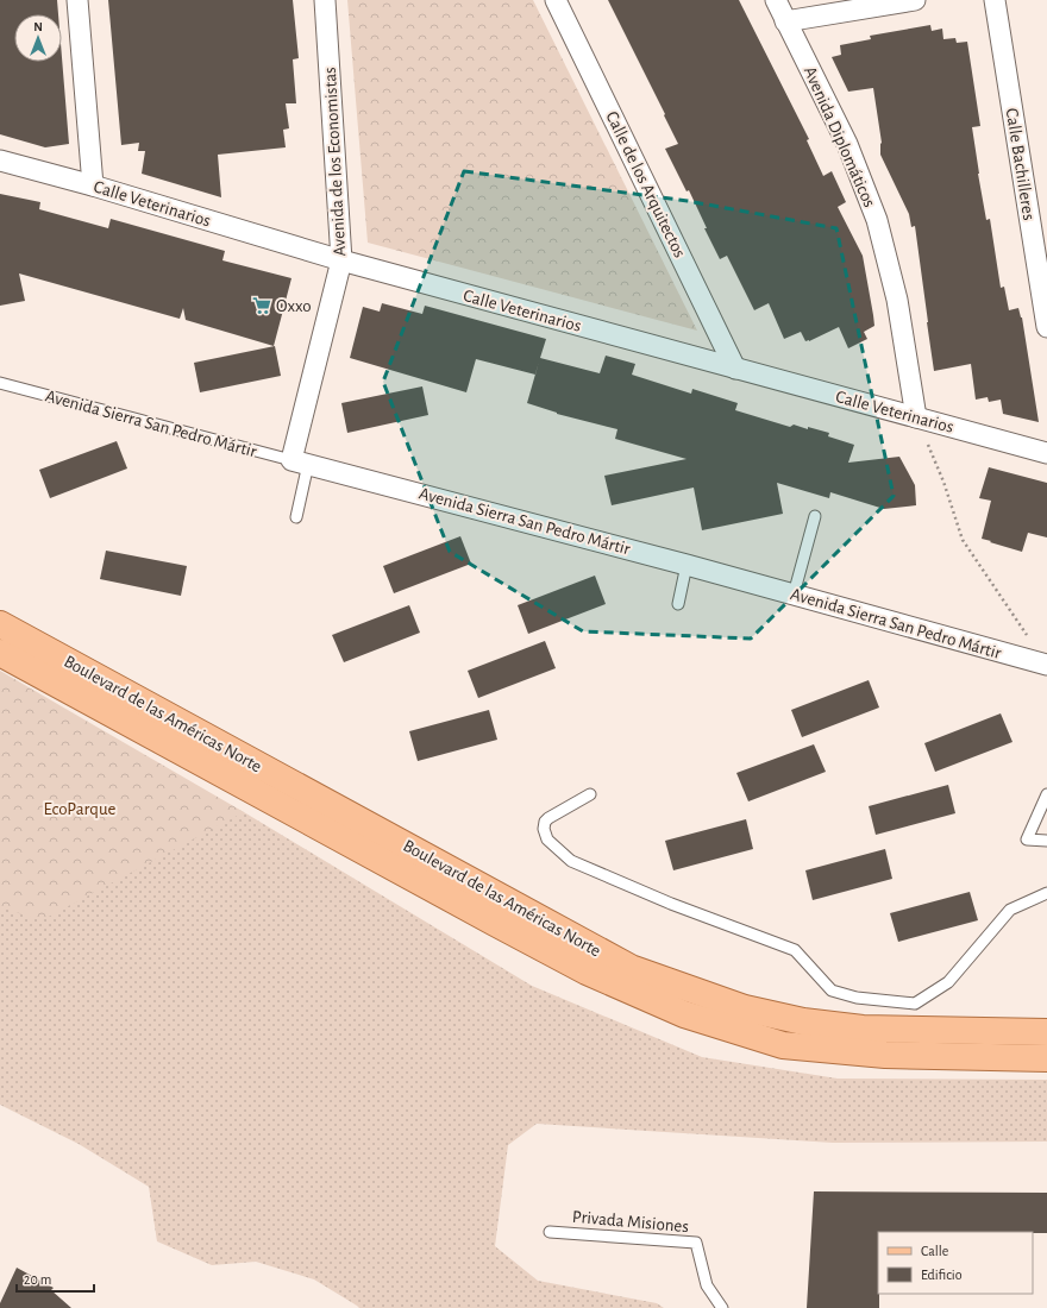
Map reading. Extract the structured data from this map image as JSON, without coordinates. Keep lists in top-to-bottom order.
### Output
{
  "streets": {
    "main road": ["Boulevard de las Américas Norte"],
    "street": [
      "Avenida Diplomáticos",
      "Avenida de los Economistas",
      "Calle Bachilleres",
      "Calle de los Arquitectos",
      "Calle Veterinarios",
      "Avenida Sierra San Pedro Mártir"
    ],
    "lane": ["Privada Misiones"]
  },
  "crossings": [
    ["Avenida Diplomáticos", "Calle Veterinarios"],
    ["Avenida de los Economistas", "Calle Veterinarios"],
    ["Avenida de los Economistas", "Avenida Sierra San Pedro Mártir"],
    ["Calle de los Arquitectos", "Calle Veterinarios"]
  ],
  "parks": ["EcoParque"],
  "places": {
    "supermarket": ["Oxxo"]
  },
  "legend": ["Calle", "Edificio"],
  "scale_bar": "20 m",
  "north": "top"
}
